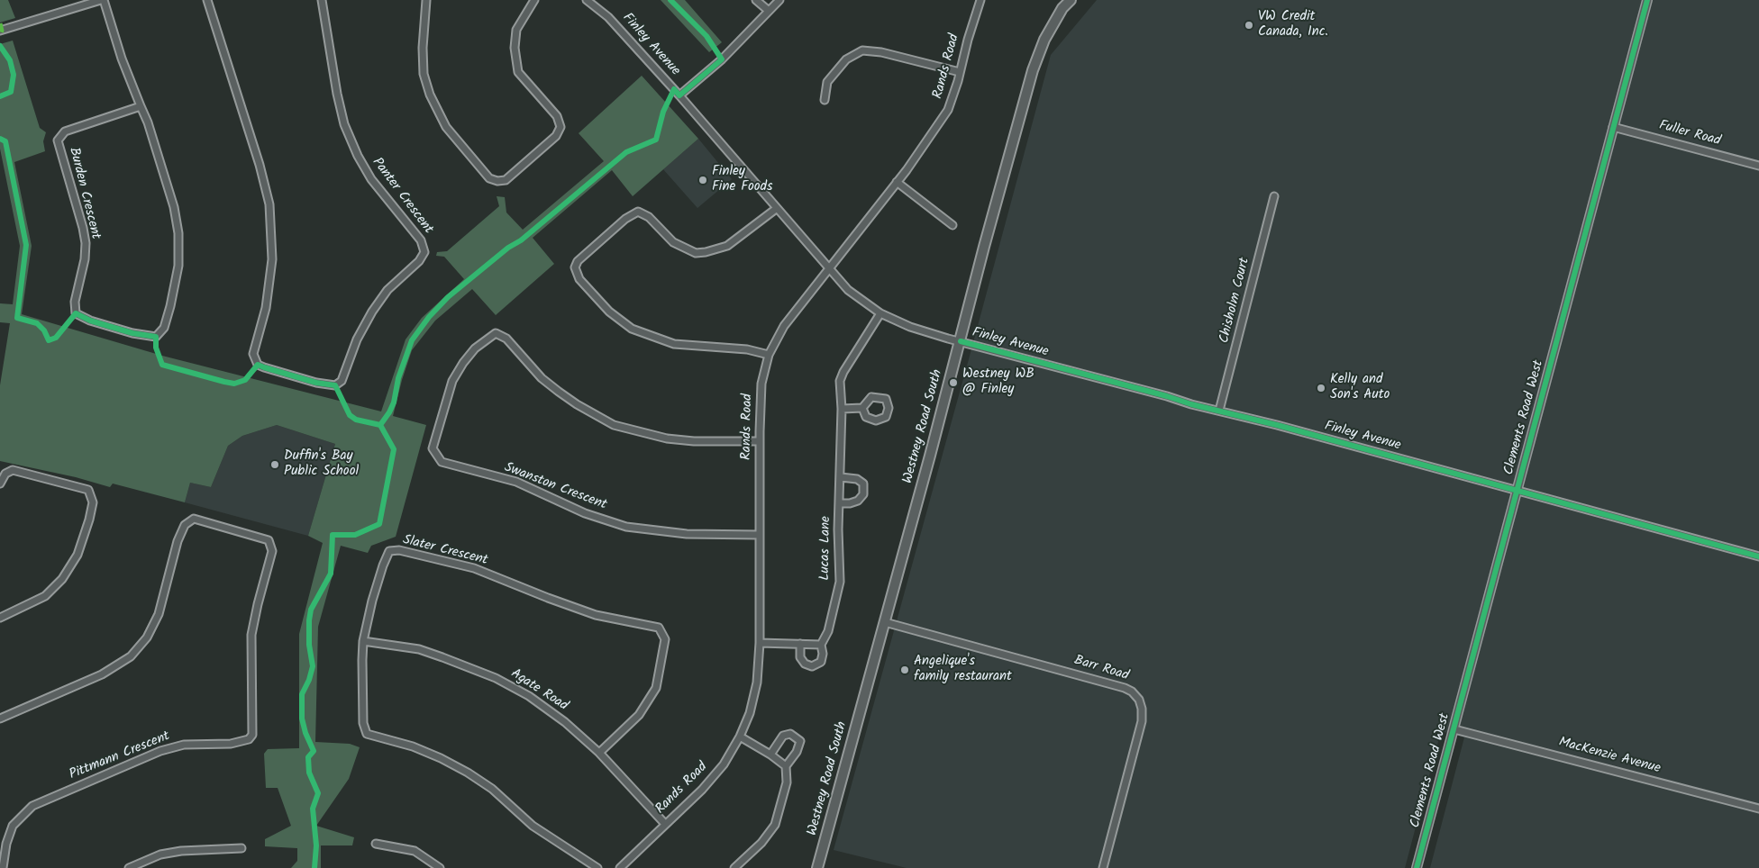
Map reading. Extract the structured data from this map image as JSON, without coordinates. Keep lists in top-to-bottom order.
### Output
{
  "streets": {
    "main road": ["Westney Road South"],
    "street": [
      "Finley Avenue",
      "Rands Road",
      "Fuller Road",
      "Burden Crescent",
      "Panter Crescent",
      "Chisholm Court",
      "Clements Road West",
      "Swanston Crescent",
      "Lucas Lane",
      "Slater Crescent",
      "Barr Road",
      "Agate Road",
      "Pittmann Crescent",
      "MacKenzie Avenue"
    ]
  },
  "crossings": [
    ["Finley Avenue", "Rands Road"],
    ["Finley Avenue", "Chisholm Court"],
    ["Finley Avenue", "Clements Road West"],
    ["Finley Avenue", "Westney Road South"],
    ["Finley Avenue", "Lucas Lane"],
    ["Rands Road", "Swanston Crescent"],
    ["Rands Road", "Agate Road"],
    ["Fuller Road", "Clements Road West"],
    ["Clements Road West", "MacKenzie Avenue"],
    ["Westney Road South", "Barr Road"],
    ["Slater Crescent", "Agate Road"]
  ],
  "places": [
    "VW Credit Canada, Inc.",
    "Finley Fine Foods",
    "Westney WB @ Finley",
    "Kelly and Son's Auto",
    "Duffin's Bay Public School",
    "Angelique's family restaurant"
  ]
}
